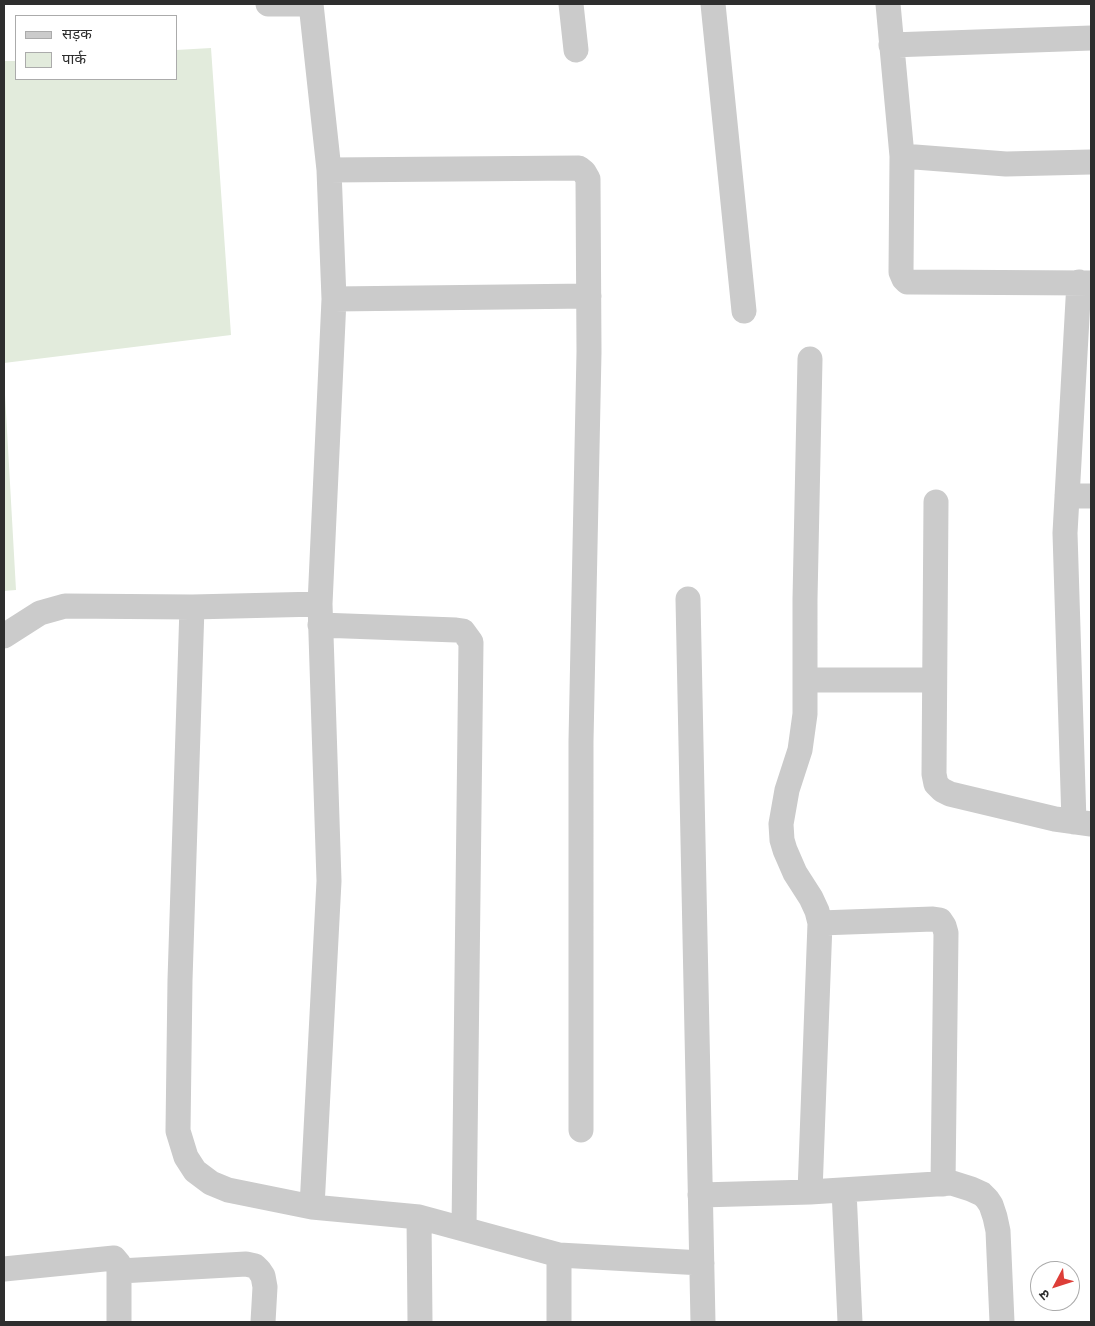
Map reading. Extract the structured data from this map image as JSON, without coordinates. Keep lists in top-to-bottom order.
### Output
{
  "legend": ["सड़क", "पार्क"],
  "north": "bottom left"
}
